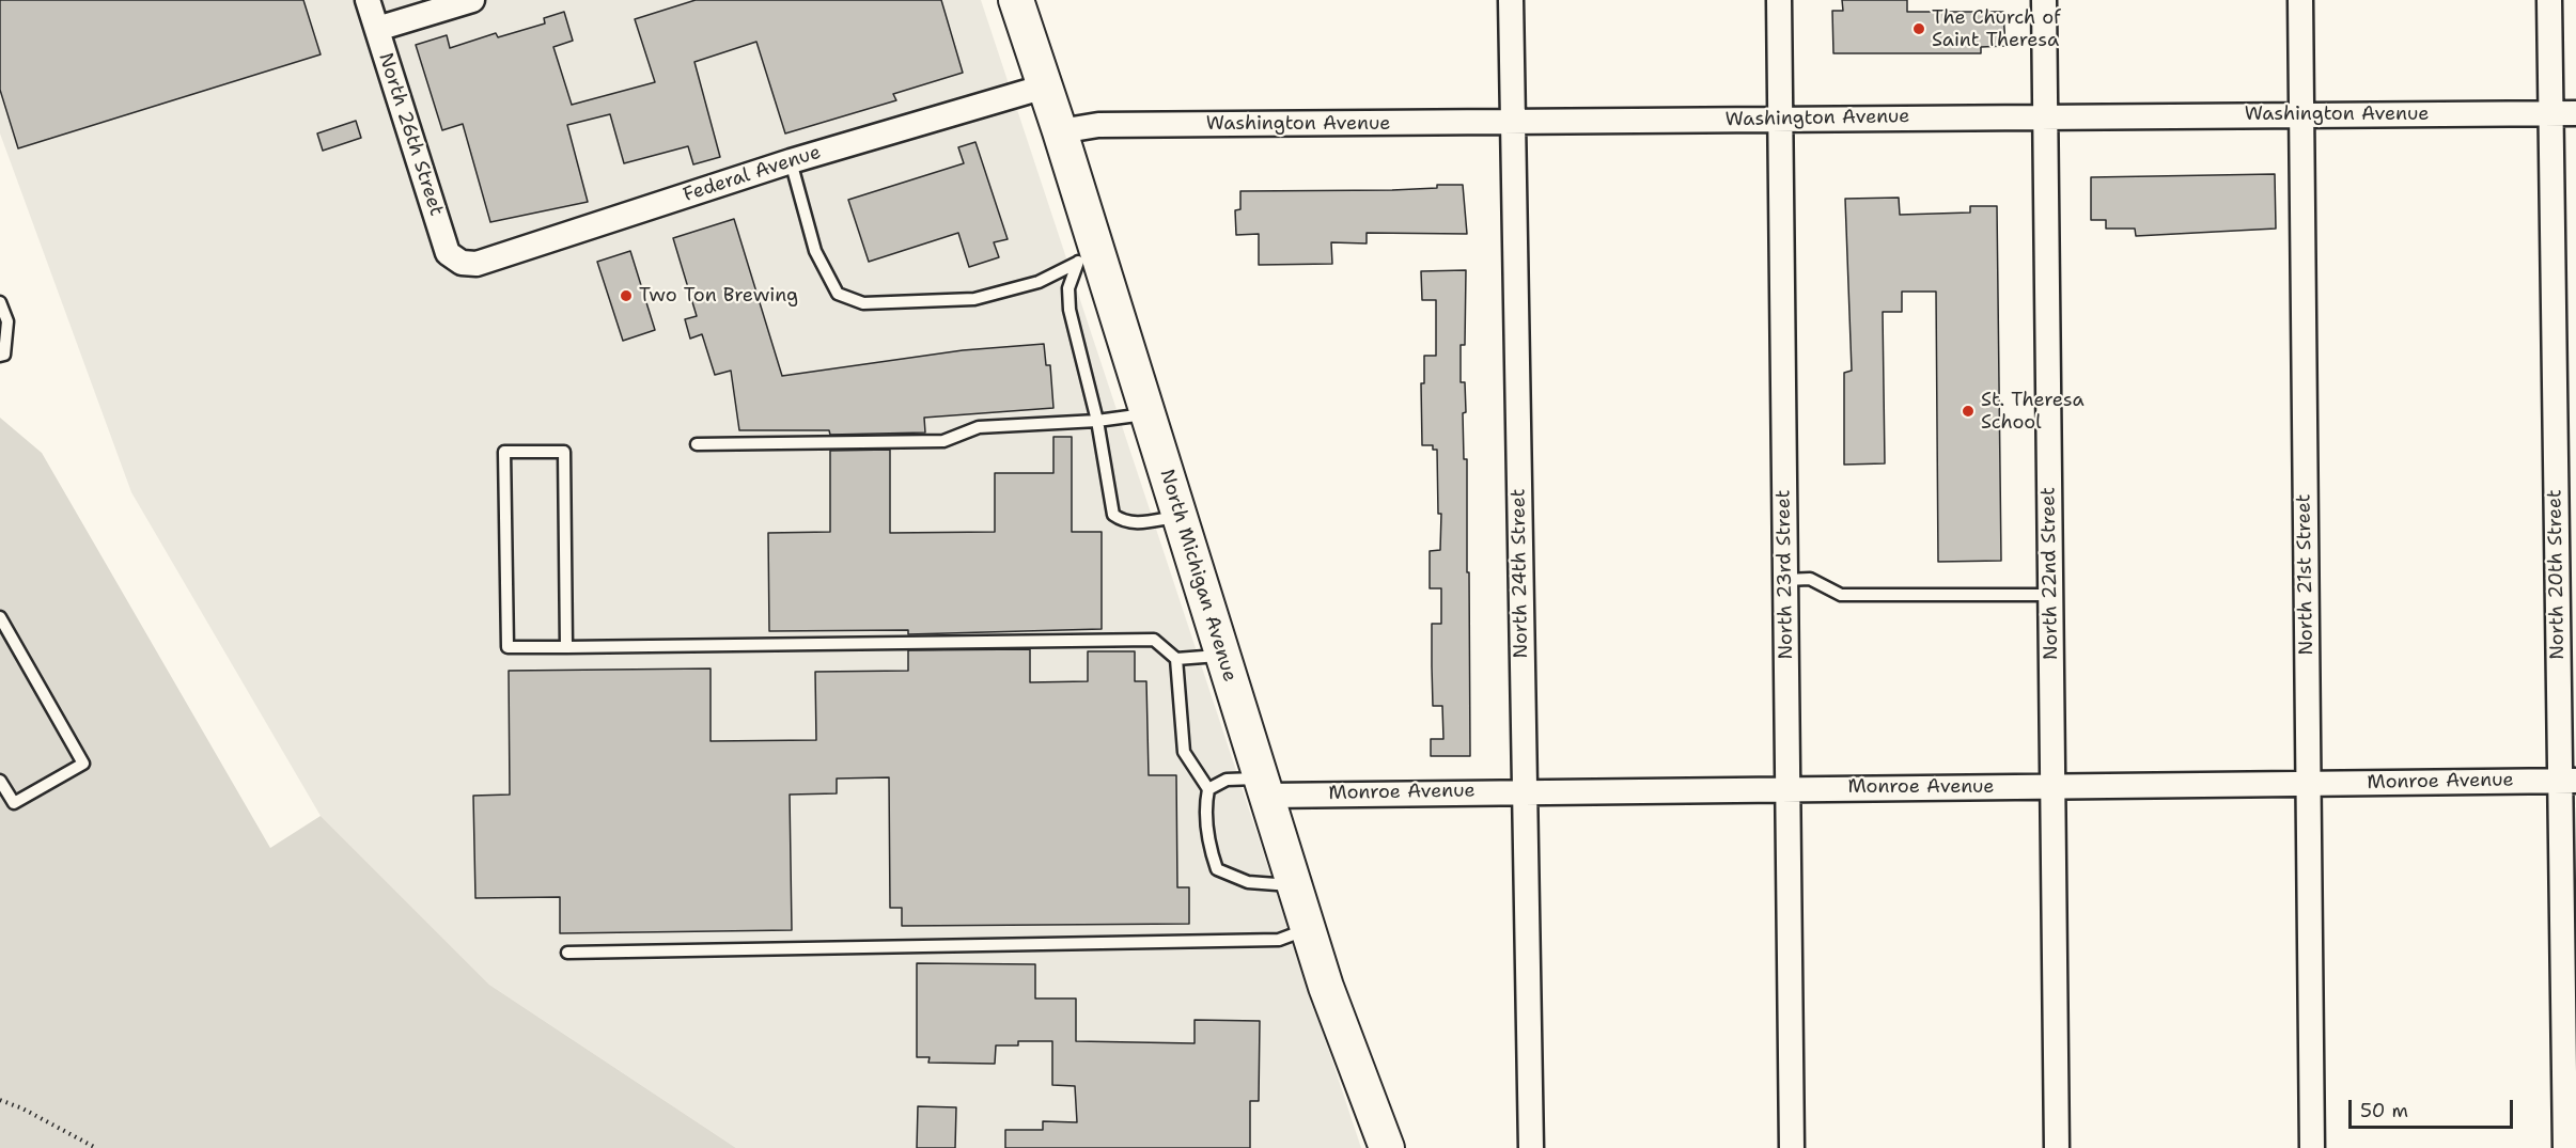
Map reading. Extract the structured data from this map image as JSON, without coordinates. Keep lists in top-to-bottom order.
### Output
{
  "streets": {
    "street": [
      "Washington Avenue",
      "North 26th Street",
      "Federal Avenue",
      "North 24th Street",
      "North 22nd Street",
      "North 23rd Street",
      "North 21st Street",
      "North 20th Street",
      "North Michigan Avenue",
      "Monroe Avenue"
    ]
  },
  "crossings": [
    ["Washington Avenue", "North 24th Street"],
    ["Washington Avenue", "North 22nd Street"],
    ["Washington Avenue", "North 23rd Street"],
    ["Washington Avenue", "North 21st Street"],
    ["Washington Avenue", "North 20th Street"],
    ["Washington Avenue", "North Michigan Avenue"],
    ["North 26th Street", "Federal Avenue"],
    ["Federal Avenue", "North Michigan Avenue"],
    ["North 24th Street", "Monroe Avenue"],
    ["North 22nd Street", "Monroe Avenue"],
    ["North 23rd Street", "Monroe Avenue"],
    ["North 21st Street", "Monroe Avenue"],
    ["North 20th Street", "Monroe Avenue"],
    ["North Michigan Avenue", "Monroe Avenue"]
  ],
  "places": ["The Church of Saint Theresa", "Two Ton Brewing", "St. Theresa School"],
  "scale_bar": "50 m"
}
